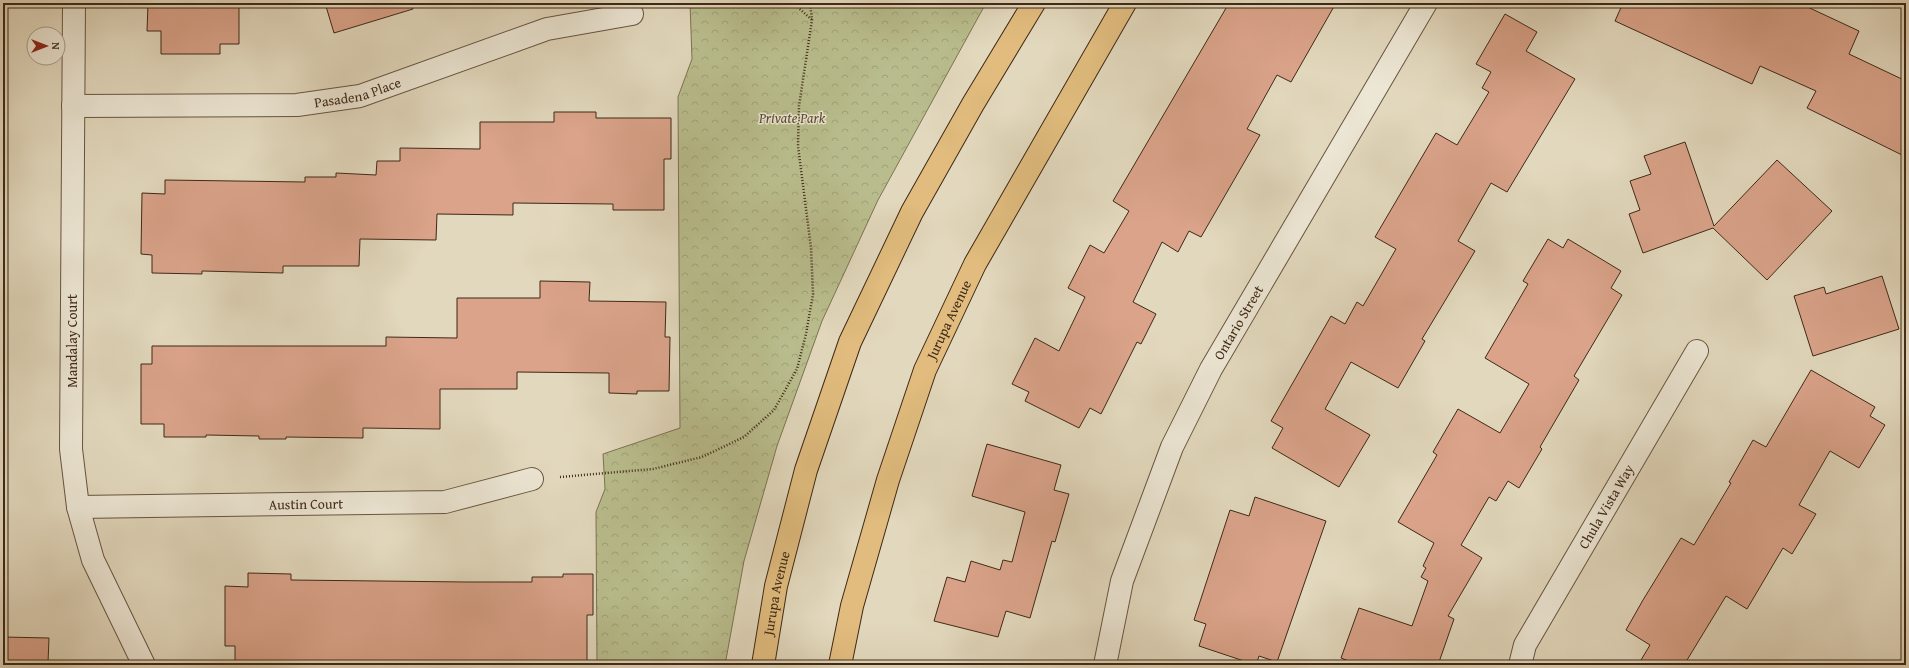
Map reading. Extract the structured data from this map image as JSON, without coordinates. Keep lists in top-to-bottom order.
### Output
{
  "streets": {
    "main road": ["Jurupa Avenue"],
    "street": [
      "Pasadena Place",
      "Ontario Street",
      "Mandalay Court",
      "Austin Court",
      "Chula Vista Way"
    ]
  },
  "crossings": [
    ["Pasadena Place", "Mandalay Court"],
    ["Mandalay Court", "Austin Court"]
  ],
  "parks": ["Private Park"],
  "north": "right"
}
